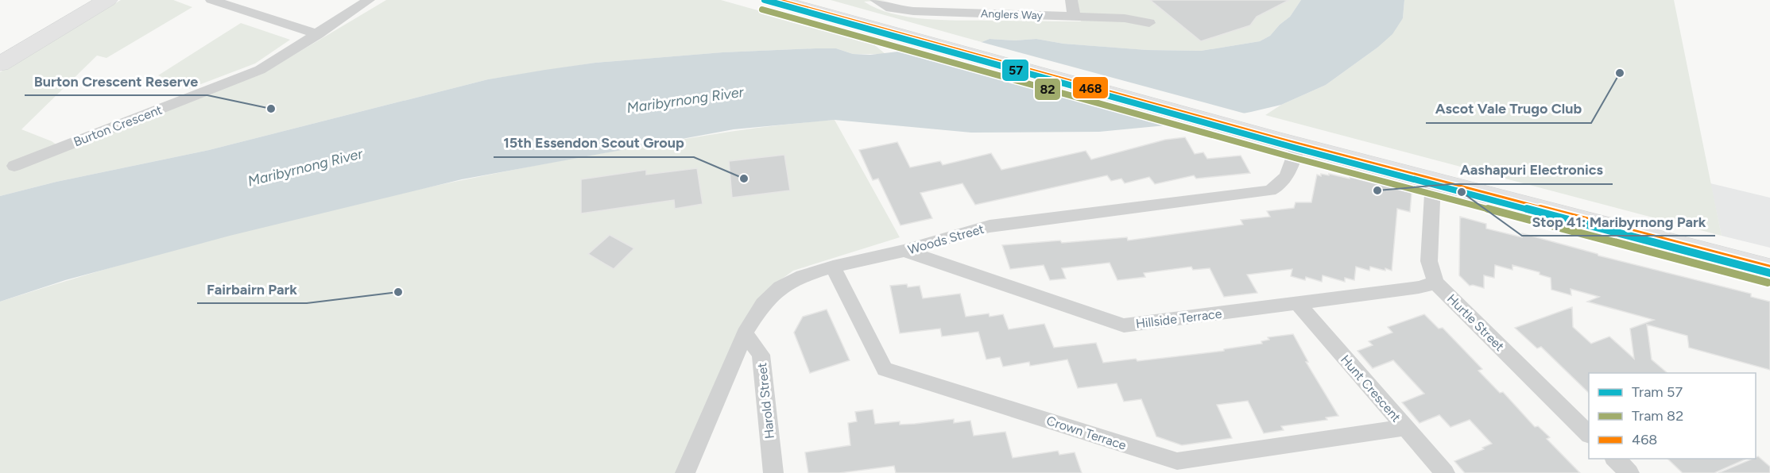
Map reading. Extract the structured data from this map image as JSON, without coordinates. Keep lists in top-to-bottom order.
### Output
{
  "streets": {
    "street": [
      "Anglers Way",
      "Burton Crescent",
      "Woods Street",
      "Hillside Terrace",
      "Hurtle Street",
      "Hunt Crescent",
      "Harold Street",
      "Crown Terrace"
    ]
  },
  "crossings": [
    ["Woods Street", "Hillside Terrace"],
    ["Woods Street", "Harold Street"],
    ["Woods Street", "Crown Terrace"],
    ["Hillside Terrace", "Hurtle Street"],
    ["Hillside Terrace", "Hunt Crescent"],
    ["Hunt Crescent", "Crown Terrace"]
  ],
  "water": ["Maribyrnong River"],
  "places": [
    "Ascot Vale Trugo Club",
    "Burton Crescent Reserve",
    "15th Essendon Scout Group",
    "Aashapuri Electronics",
    "Stop 41: Maribyrnong Park",
    "Fairbairn Park"
  ],
  "lines": ["tram line 57", "transit line 468", "tram line 82"],
  "legend": ["Tram 57", "Tram 82", "468"]
}
